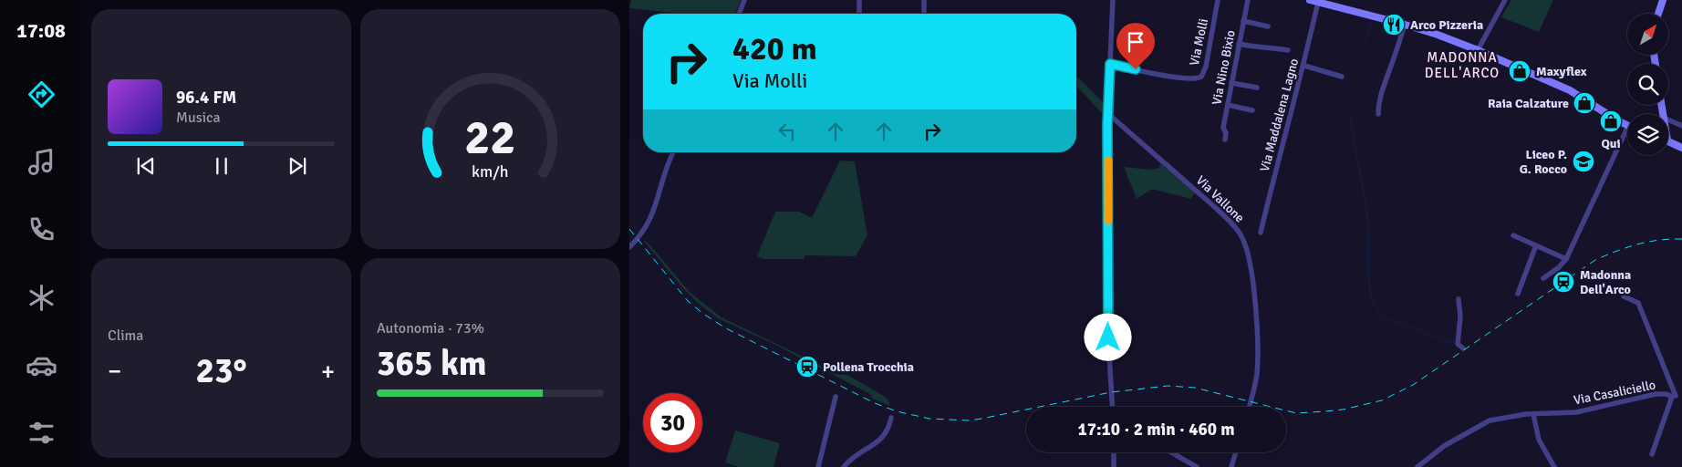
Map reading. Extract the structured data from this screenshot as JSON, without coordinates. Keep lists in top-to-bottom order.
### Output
{
  "streets": {
    "street": [
      "Via Molli",
      "Via Nino Bixio",
      "Via Maddalena Lagno",
      "Via Vallone",
      "Via Casaliciello"
    ]
  },
  "districts": ["MADONNA DELL'ARCO"],
  "places": {
    "restaurant": ["Arco Pizzeria"],
    "shop": ["Maxyflex", "Raia Calzature", "Qui"],
    "school or university": ["Liceo P. G. Rocco"],
    "station": ["Madonna Dell'Arco", "Pollena Trocchia"]
  },
  "north": "top right",
  "page": {
    "tabs": "17:08",
    "turn": ["420 m", "Via Molli"],
    "song": ["96.4 FM", "Musica"],
    "tile": [
      "Clima",
      ["Autonomia · 73%", "365 km"]
    ],
    "heat": ["−", "23°", "+"],
    "limit": "30",
    "trip": "17:10 · 2 min · 460 m",
    "gauge": ["22", "km/h"]
  }
}
